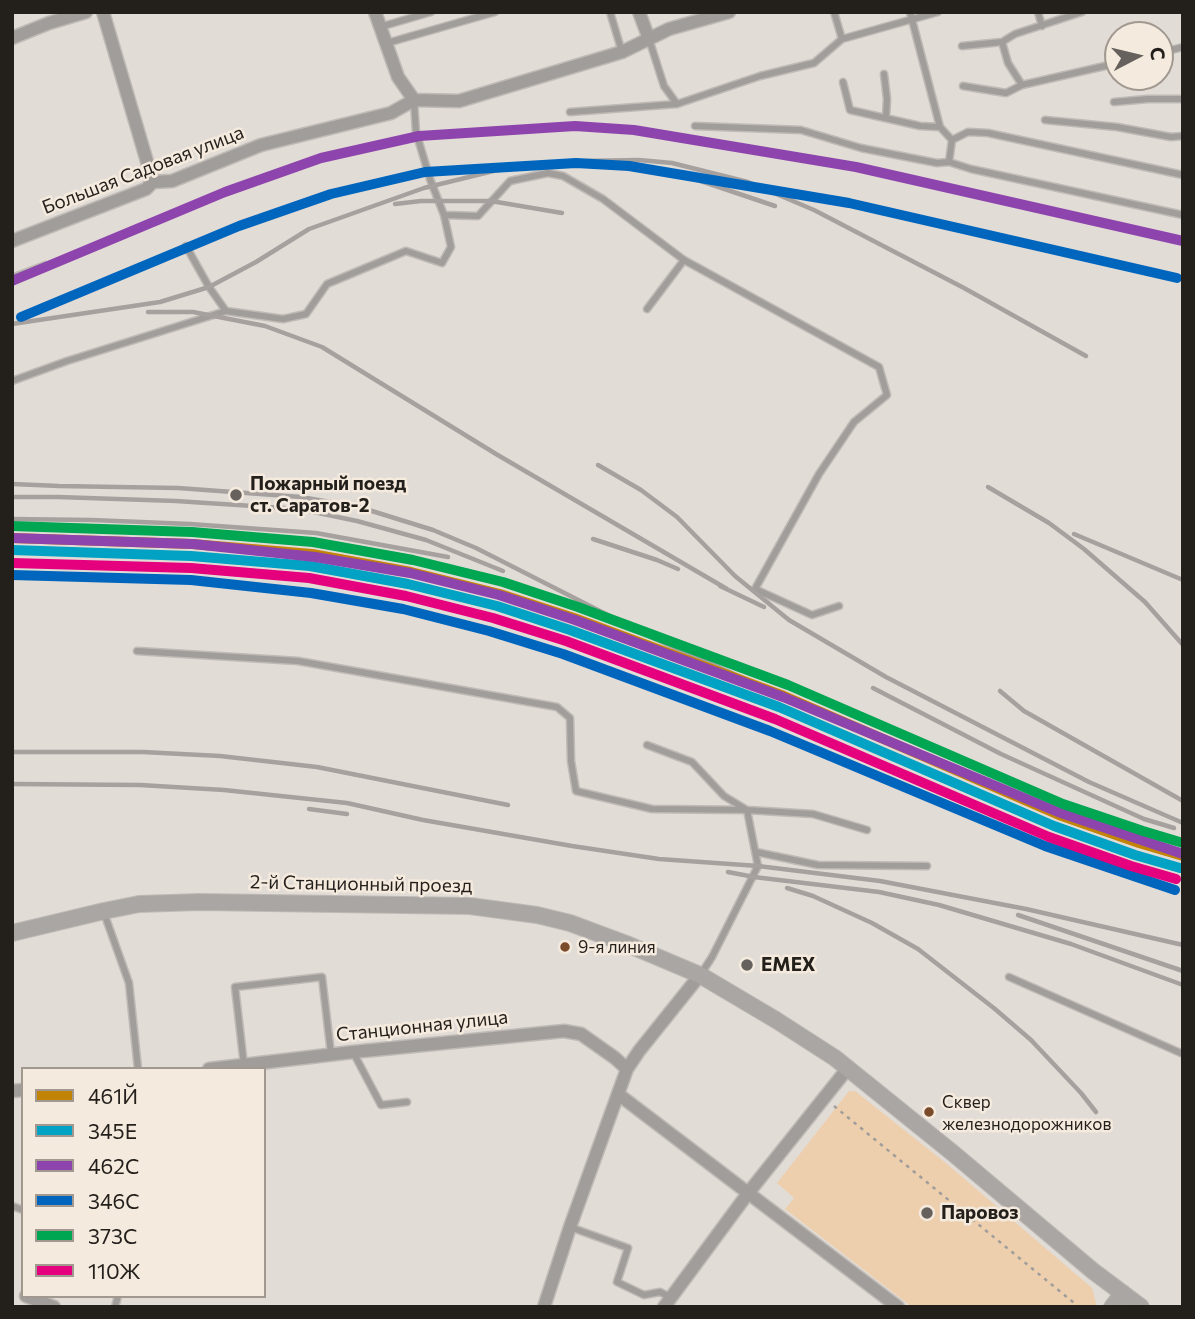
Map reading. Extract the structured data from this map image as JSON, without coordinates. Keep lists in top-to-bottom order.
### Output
{
  "streets": {
    "main road": ["2-й Станционный проезд"],
    "street": ["Большая Садовая улица", "Станционная улица"]
  },
  "places": [
    "Пожарный поезд ст. Саратов-2",
    "9-я линия",
    "EMEX",
    "Сквер железнодорожников",
    "Паровоз"
  ],
  "lines": [
    "transit line 462С",
    "transit line 346С",
    "transit line 373C",
    "transit line 461Й",
    "transit line 345Е",
    "transit line 110Ж"
  ],
  "legend": [
    "461Й",
    "345Е",
    "462С",
    "346С",
    "373C",
    "110Ж"
  ],
  "north": "right"
}
